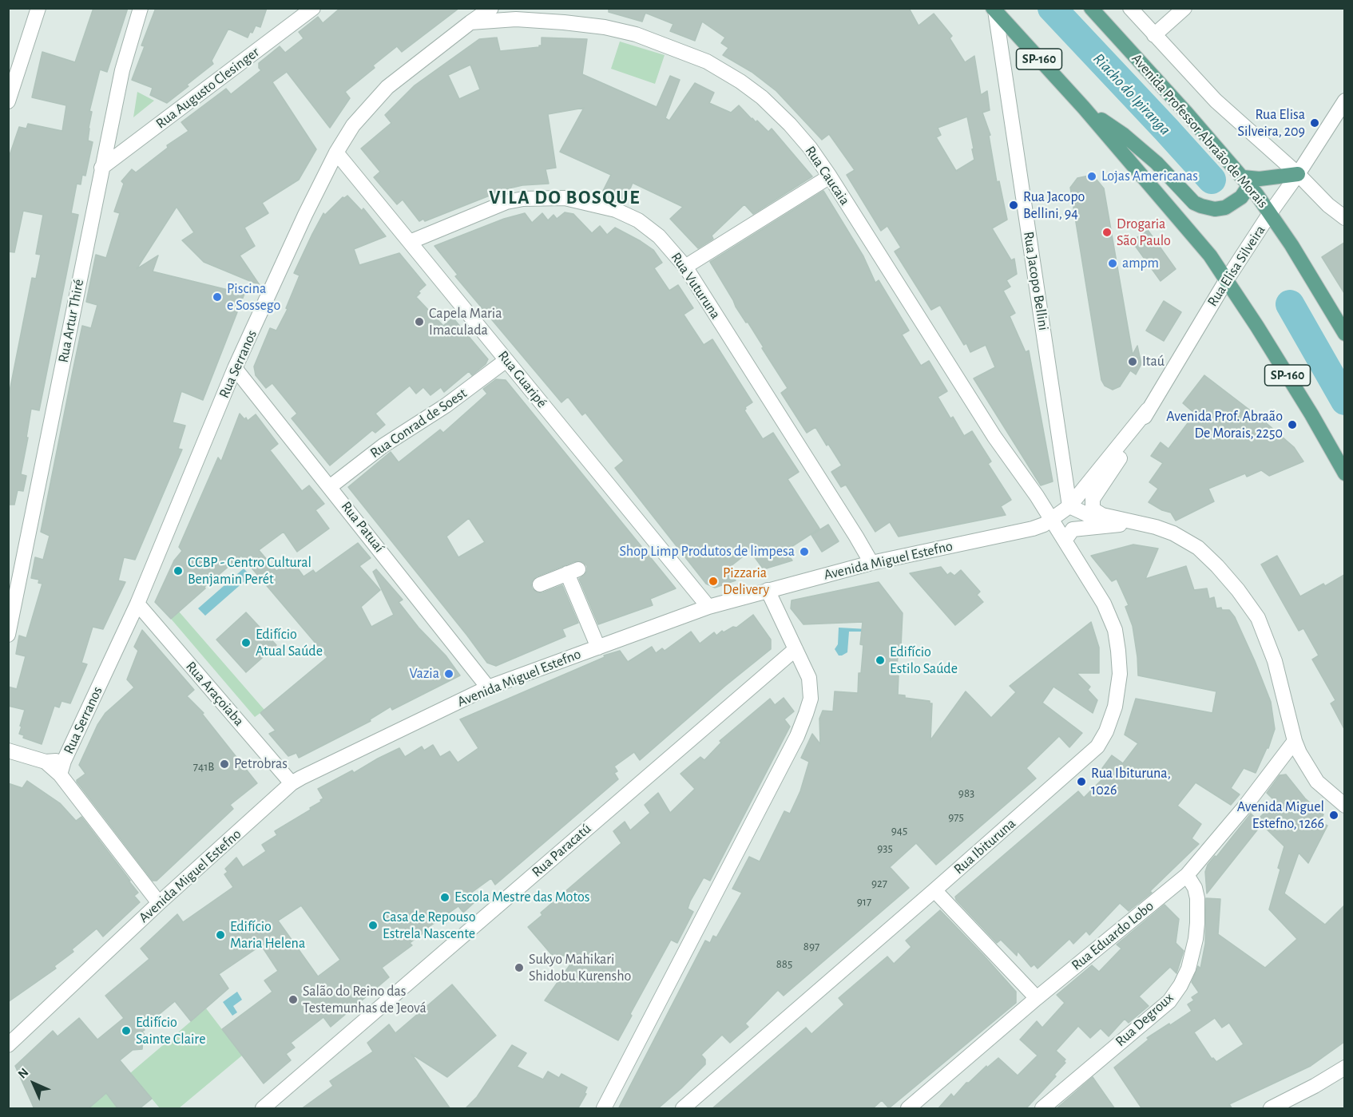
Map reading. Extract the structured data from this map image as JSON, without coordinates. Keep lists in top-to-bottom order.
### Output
{
  "streets": {
    "main road": ["SP-160", "Avenida Professor Abraão de Morais"],
    "street": [
      "Rua Augusto Clesinger",
      "Rua Caucaia",
      "Rua Elisa Silveira",
      "Rua Jacopo Bellini",
      "Rua Vuturuna",
      "Rua Artur Thiré",
      "Rua Serranos",
      "Rua Guaripé",
      "Rua Conrad de Soest",
      "Rua Patuaí",
      "Avenida Miguel Estefno",
      "Rua Araçoiaba",
      "Rua Ibituruna",
      "Rua Paracatú",
      "Rua Eduardo Lobo",
      "Rua Degroux"
    ]
  },
  "crossings": [
    ["SP-160", "Rua Elisa Silveira"],
    ["SP-160", "Rua Jacopo Bellini"],
    ["Rua Augusto Clesinger", "Rua Artur Thiré"],
    ["Avenida Professor Abraão de Morais", "Rua Elisa Silveira"],
    ["Rua Caucaia", "Rua Serranos"],
    ["Rua Caucaia", "Avenida Miguel Estefno"],
    ["Rua Caucaia", "Rua Ibituruna"],
    ["Rua Elisa Silveira", "Rua Jacopo Bellini"],
    ["Rua Elisa Silveira", "Avenida Miguel Estefno"],
    ["Rua Jacopo Bellini", "Avenida Miguel Estefno"],
    ["Rua Vuturuna", "Rua Guaripé"],
    ["Rua Vuturuna", "Avenida Miguel Estefno"],
    ["Rua Serranos", "Rua Guaripé"],
    ["Rua Serranos", "Rua Patuaí"],
    ["Rua Serranos", "Rua Araçoiaba"],
    ["Rua Guaripé", "Rua Conrad de Soest"],
    ["Rua Guaripé", "Avenida Miguel Estefno"],
    ["Rua Conrad de Soest", "Rua Patuaí"],
    ["Rua Patuaí", "Avenida Miguel Estefno"],
    ["Avenida Miguel Estefno", "Rua Araçoiaba"],
    ["Avenida Miguel Estefno", "Rua Ibituruna"],
    ["Rua Eduardo Lobo", "Rua Degroux"]
  ],
  "districts": ["VILA DO BOSQUE"],
  "water": ["Riacho do Ipiranga"],
  "places": [
    "Rua Elisa Silveira, 209",
    "Lojas Americanas",
    "Rua Jacopo Bellini, 94",
    "Drogaria São Paulo",
    "ampm",
    "Piscina e Sossego",
    "Capela Maria Imaculada",
    "Itaú",
    "Avenida Prof. Abraão De Morais, 2250",
    "Shop Limp Produtos de limpesa",
    "CCBP - Centro Cultural Benjamin Perét",
    "Pizzaria Delivery",
    "Edifício Atual Saúde",
    "Edifício Estilo Saúde",
    "Vazia",
    "Petrobras",
    "Rua Ibituruna, 1026",
    "Avenida Miguel Estefno, 1266",
    "Escola Mestre das Motos",
    "Casa de Repouso Estrela Nascente",
    "Edifício Maria Helena",
    "Sukyo Mahikari Shidobu Kurensho",
    "Salão do Reino das Testemunhas de Jeová",
    "Edifício Sainte Claire"
  ],
  "house_numbers": [
    "741B",
    "983",
    "975",
    "945",
    "935",
    "927",
    "917",
    "897",
    "885"
  ],
  "north": "top left"
}
